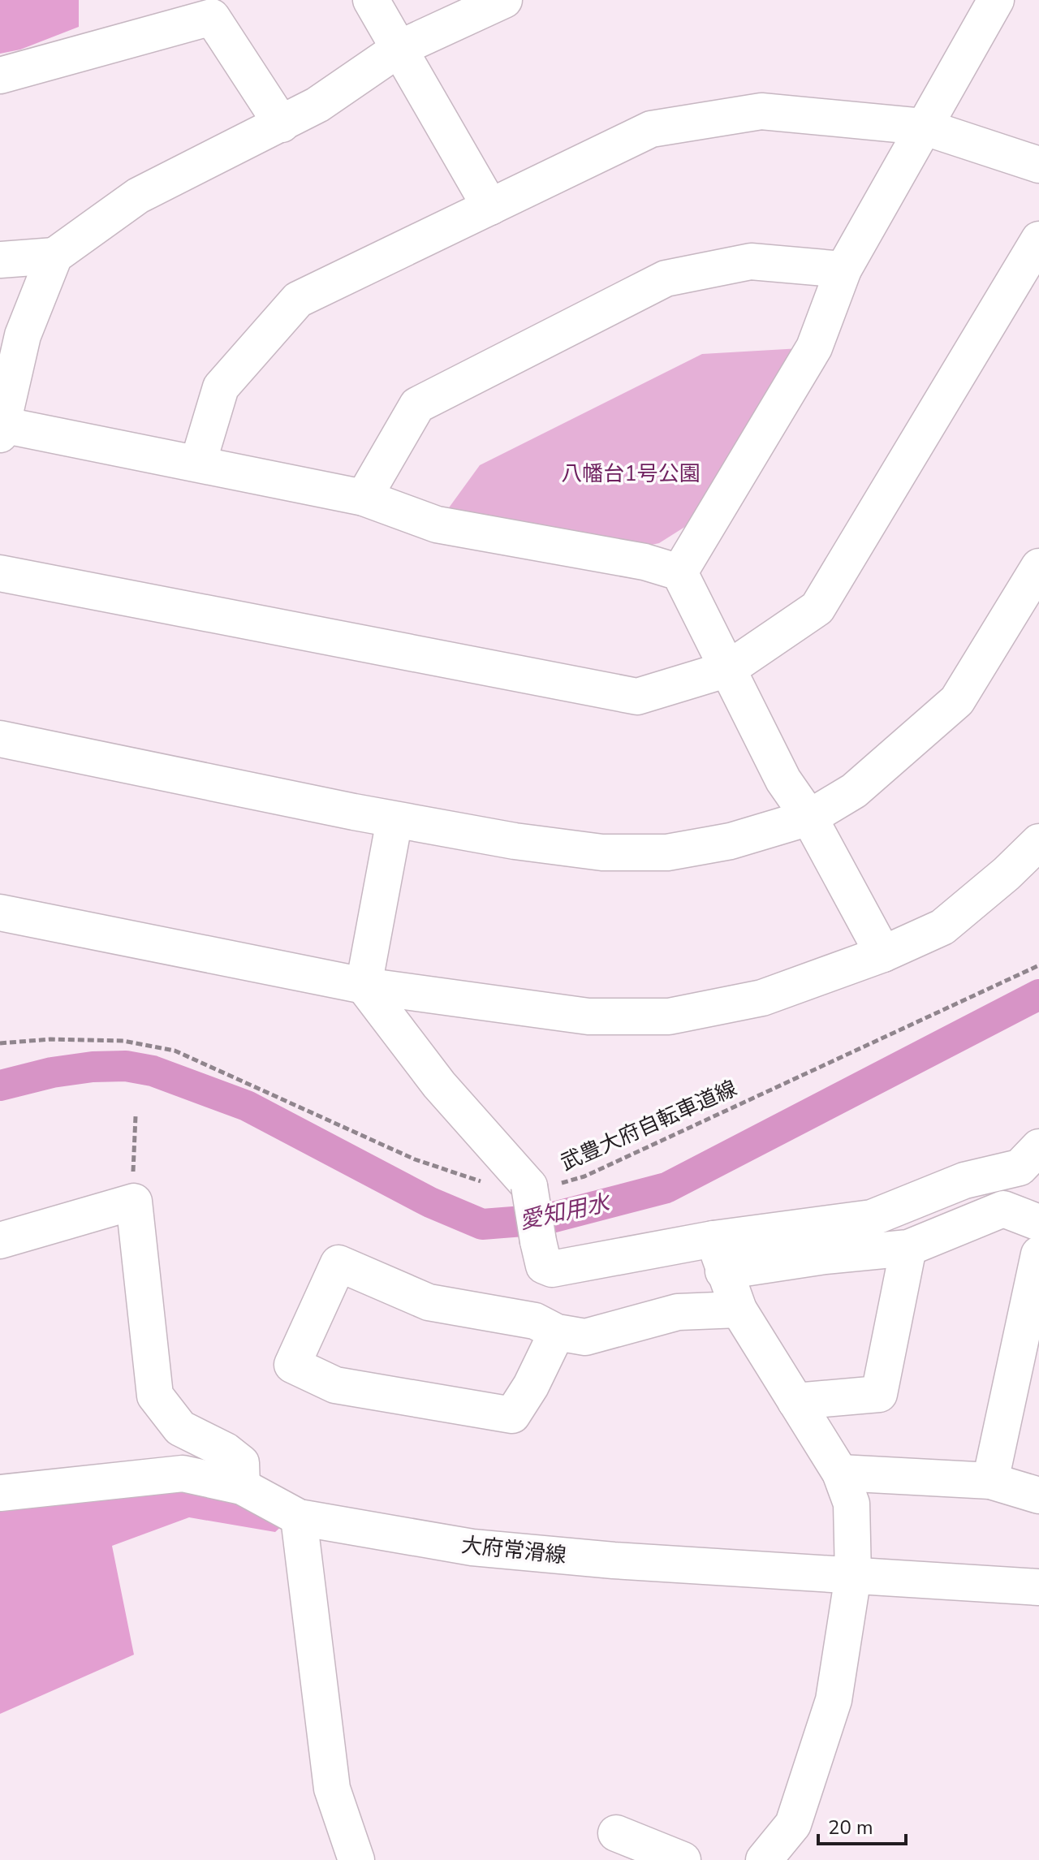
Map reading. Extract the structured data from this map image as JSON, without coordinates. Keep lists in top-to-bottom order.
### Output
{
  "streets": {
    "street": ["大府常滑線"],
    "path": ["武豊大府自転車道線"]
  },
  "water": ["愛知用水"],
  "parks": ["八幡台1号公園"],
  "scale_bar": "20 m"
}
